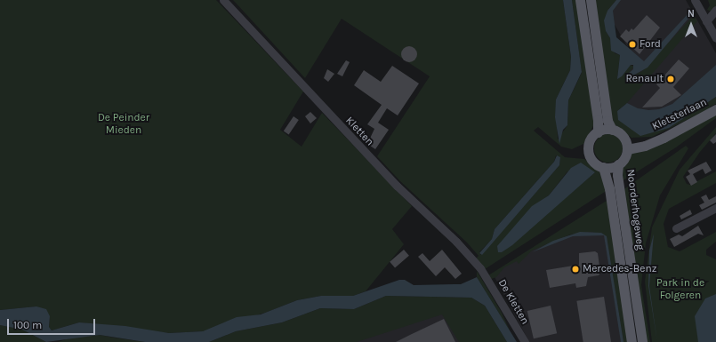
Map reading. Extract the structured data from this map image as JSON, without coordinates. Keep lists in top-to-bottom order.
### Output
{
  "streets": {
    "main road": ["Kletsterlaan", "Noorderhogeweg"],
    "street": ["Kletten", "De Kletten"]
  },
  "crossings": [
    ["Kletsterlaan", "Noorderhogeweg"],
    ["Kletten", "De Kletten"]
  ],
  "parks": ["De Peinder Mieden", "Park in de Folgeren"],
  "places": ["Ford", "Renault", "Mercedes-Benz"],
  "scale_bar": "100 m",
  "north": "top"
}
